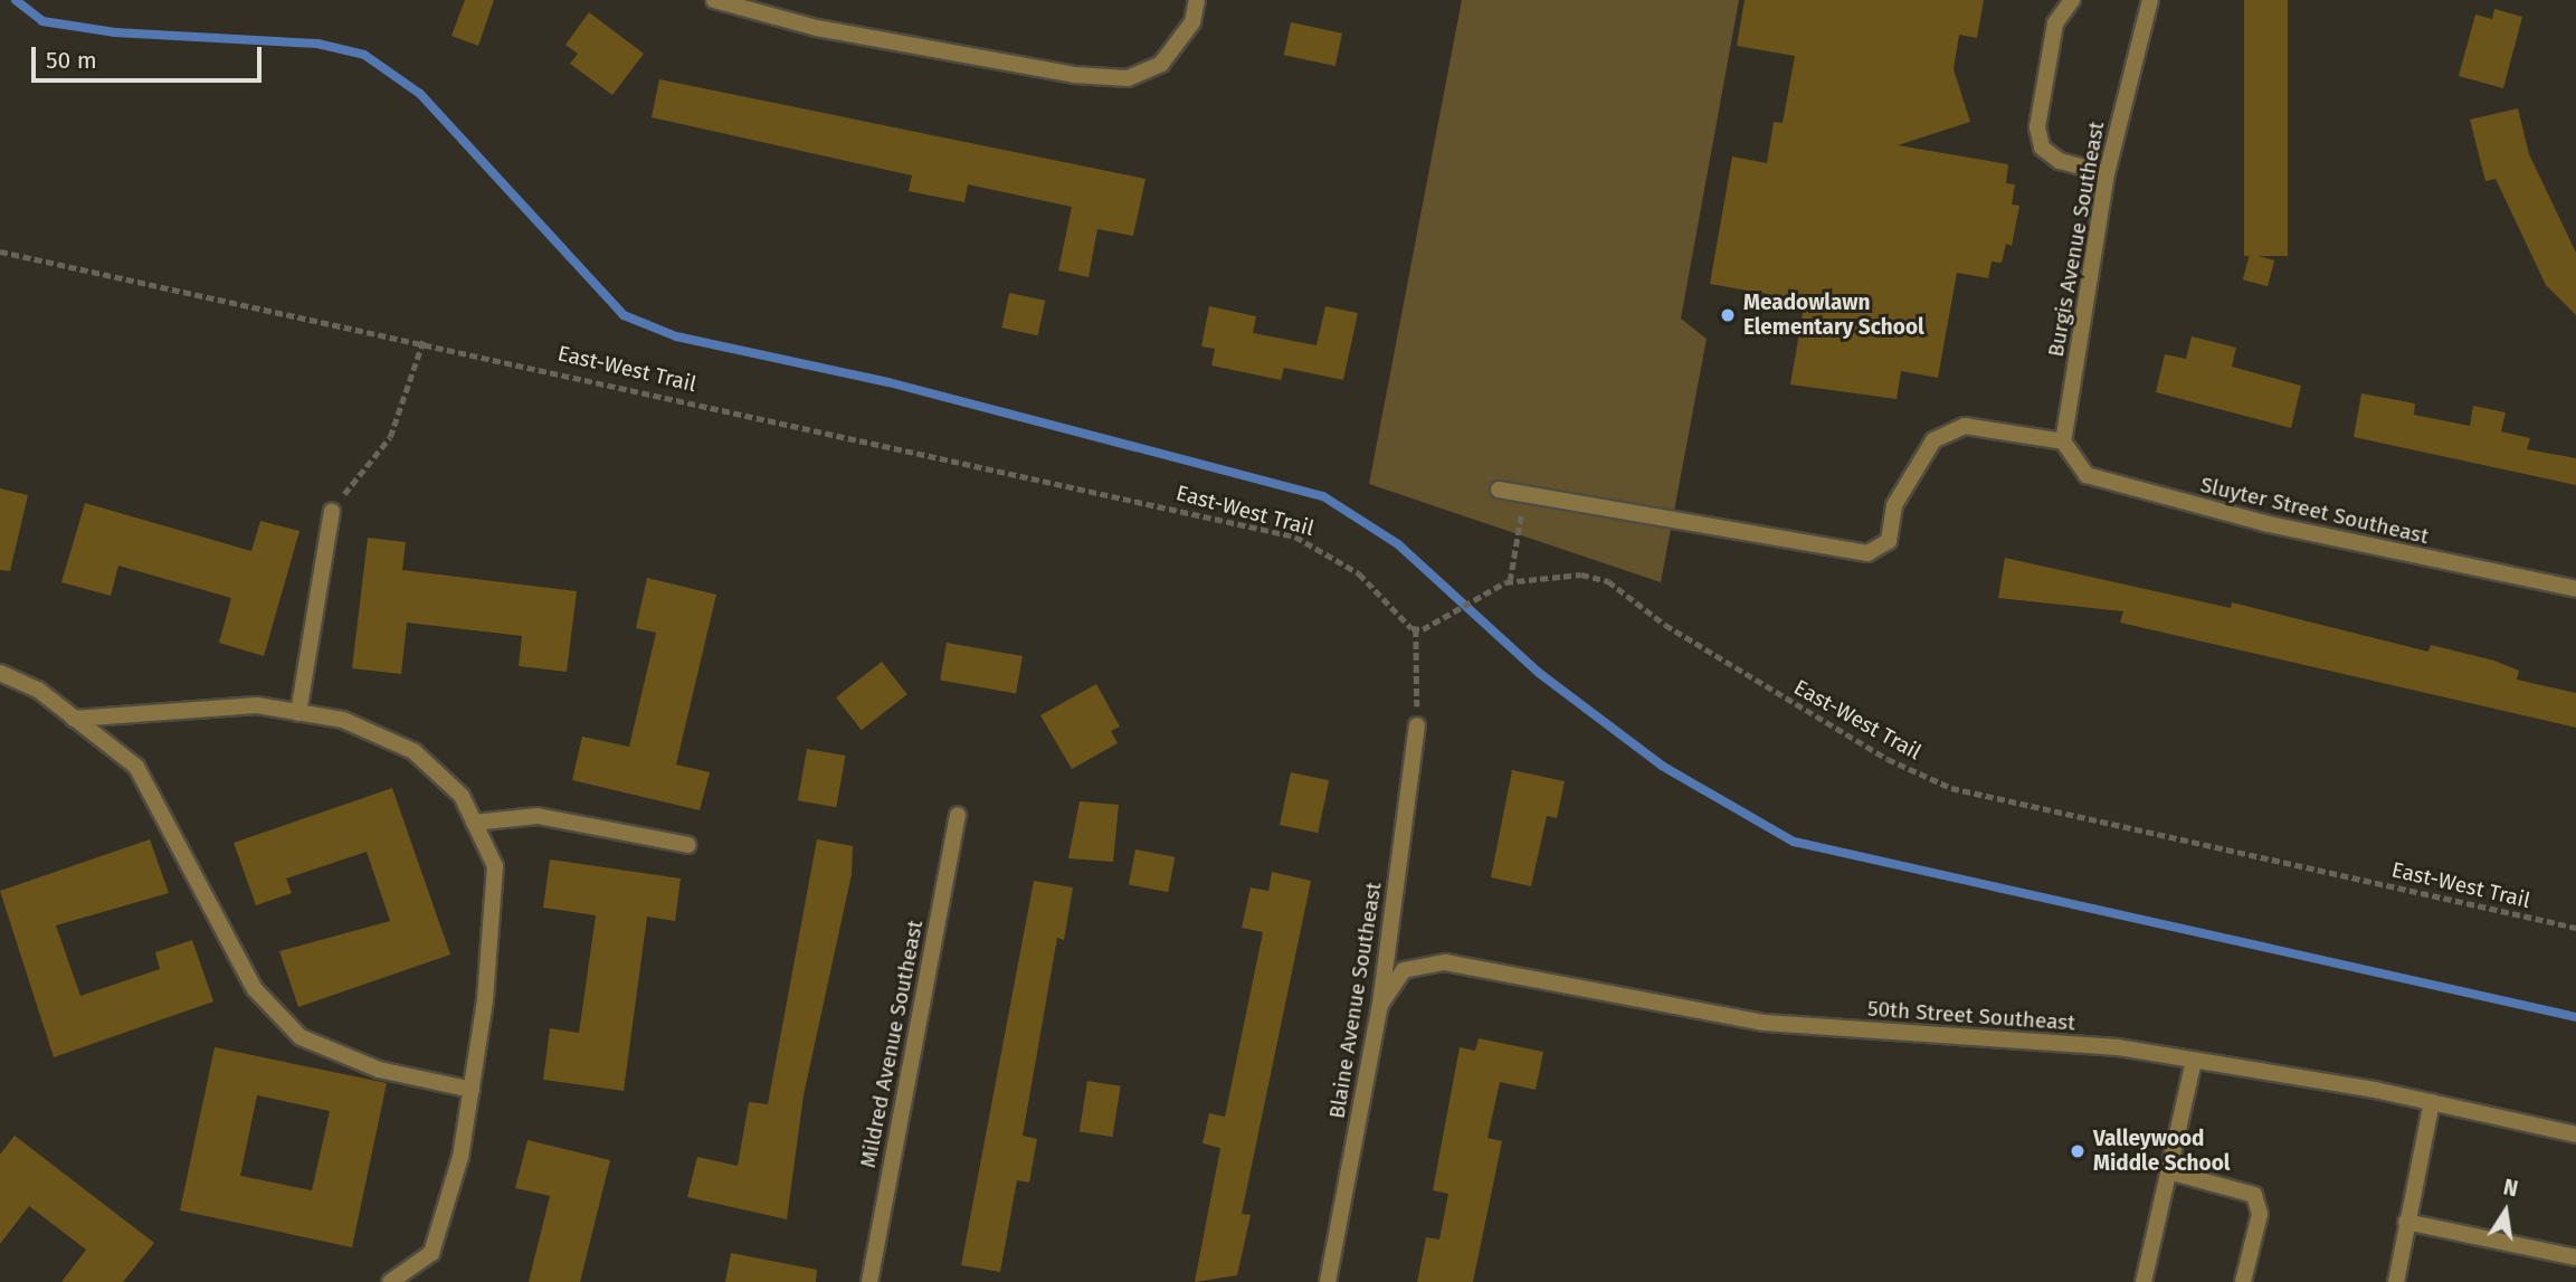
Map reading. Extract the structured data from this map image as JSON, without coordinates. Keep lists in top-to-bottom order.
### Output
{
  "streets": {
    "street": [
      "Burgis Avenue Southeast",
      "Sluyter Street Southeast",
      "Blaine Avenue Southeast",
      "50th Street Southeast",
      "Mildred Avenue Southeast"
    ],
    "path": ["East-West Trail"]
  },
  "crossings": [
    ["Burgis Avenue Southeast", "Sluyter Street Southeast"],
    ["Blaine Avenue Southeast", "50th Street Southeast"]
  ],
  "places": ["Meadowlawn Elementary School", "Valleywood Middle School"],
  "scale_bar": "50 m",
  "north": "top"
}
